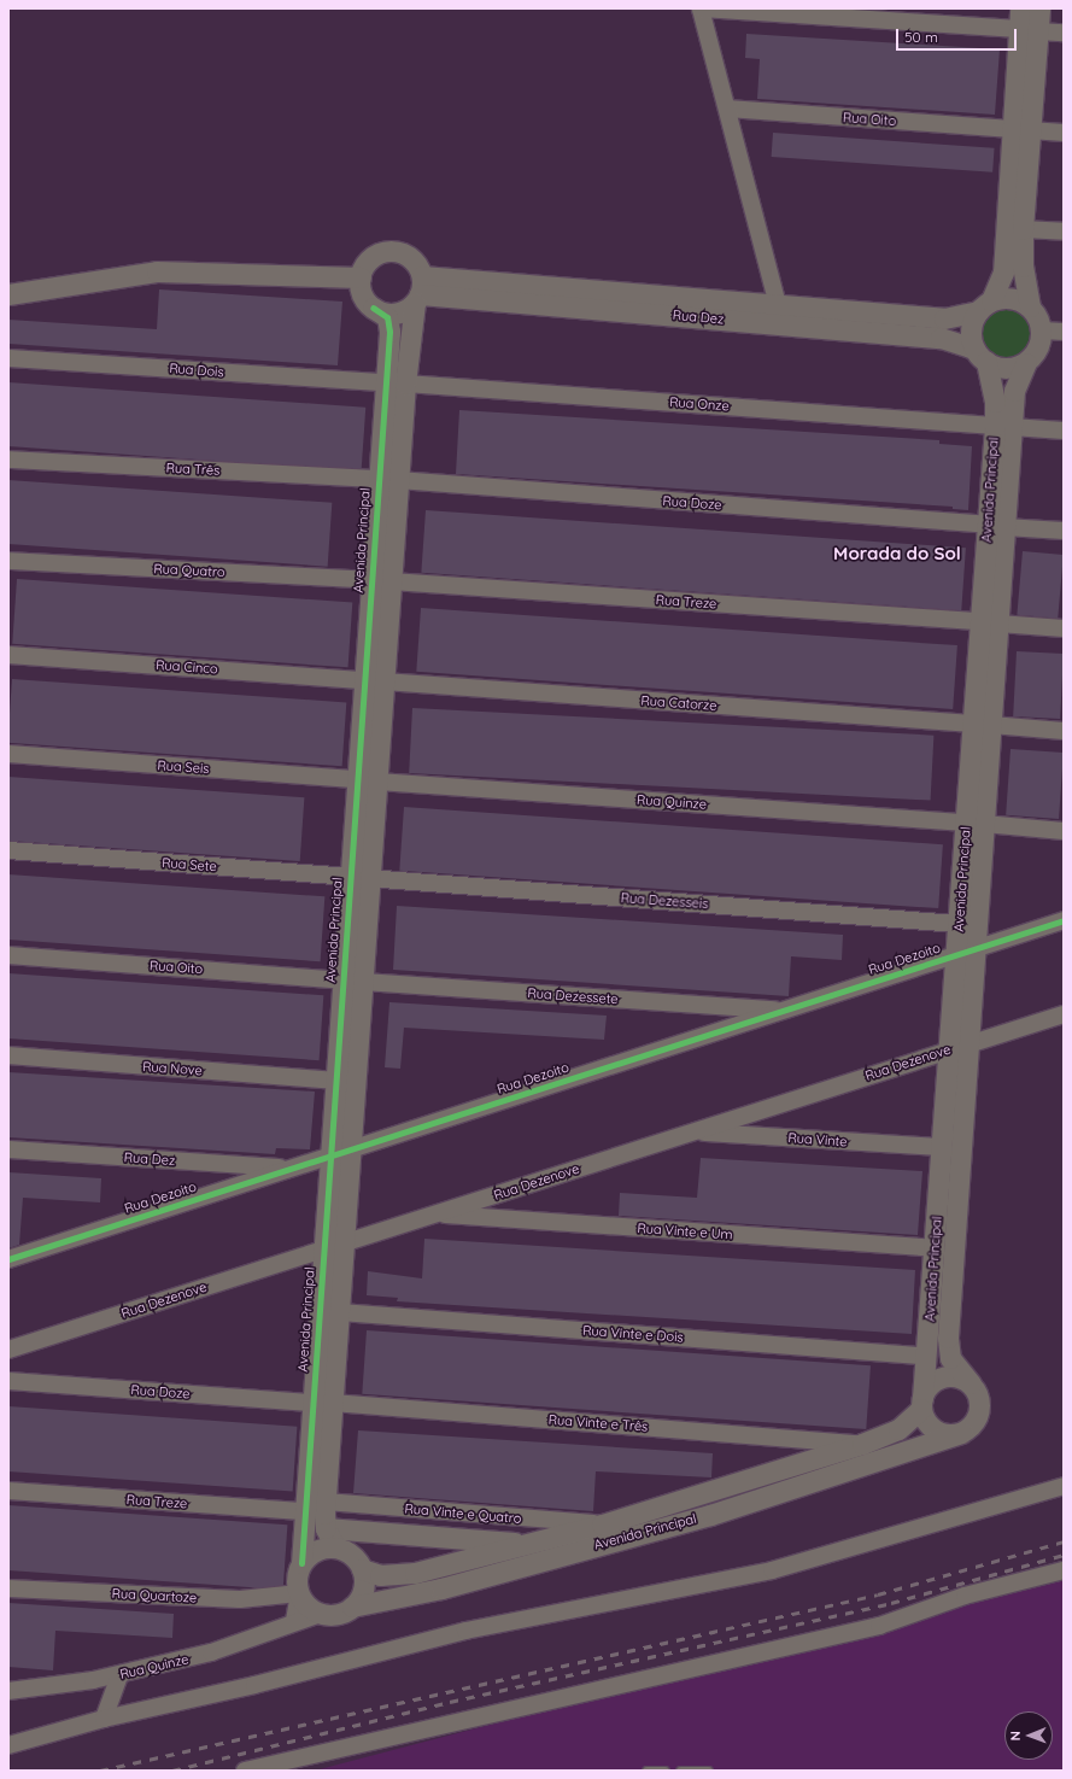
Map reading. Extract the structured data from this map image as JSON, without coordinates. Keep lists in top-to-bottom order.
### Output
{
  "streets": {
    "street": [
      "Rua Oito",
      "Rua Dez",
      "Rua Dois",
      "Rua Onze",
      "Rua Três",
      "Avenida Principal",
      "Rua Doze",
      "Rua Quatro",
      "Rua Treze",
      "Rua Cinco",
      "Rua Catorze",
      "Rua Seis",
      "Rua Quinze",
      "Rua Sete",
      "Rua Dezesseis",
      "Rua Dezoito",
      "Rua Dezessete",
      "Rua Dezenove",
      "Rua Nove",
      "Rua Vinte",
      "Rua Vinte e Um",
      "Rua Vinte e Dois",
      "Rua Vinte e Três",
      "Rua Vinte e Quatro",
      "Rua Quartoze"
    ]
  },
  "crossings": [
    ["Rua Oito", "Avenida Principal"],
    ["Rua Oito", "Rua Dezessete"],
    ["Rua Dez", "Avenida Principal"],
    ["Rua Dez", "Rua Dezoito"],
    ["Rua Dois", "Rua Onze"],
    ["Rua Dois", "Avenida Principal"],
    ["Rua Onze", "Avenida Principal"],
    ["Rua Três", "Avenida Principal"],
    ["Rua Três", "Rua Doze"],
    ["Avenida Principal", "Rua Doze"],
    ["Avenida Principal", "Rua Quatro"],
    ["Avenida Principal", "Rua Treze"],
    ["Avenida Principal", "Rua Cinco"],
    ["Avenida Principal", "Rua Catorze"],
    ["Avenida Principal", "Rua Seis"],
    ["Avenida Principal", "Rua Quinze"],
    ["Avenida Principal", "Rua Sete"],
    ["Avenida Principal", "Rua Dezesseis"],
    ["Avenida Principal", "Rua Dezoito"],
    ["Avenida Principal", "Rua Dezessete"],
    ["Avenida Principal", "Rua Dezenove"],
    ["Avenida Principal", "Rua Nove"],
    ["Avenida Principal", "Rua Vinte"],
    ["Avenida Principal", "Rua Vinte e Um"],
    ["Avenida Principal", "Rua Vinte e Dois"],
    ["Avenida Principal", "Rua Vinte e Três"],
    ["Avenida Principal", "Rua Vinte e Quatro"],
    ["Avenida Principal", "Rua Quartoze"],
    ["Rua Quatro", "Rua Treze"],
    ["Rua Cinco", "Rua Catorze"],
    ["Rua Seis", "Rua Quinze"],
    ["Rua Quinze", "Rua Quartoze"],
    ["Rua Sete", "Rua Dezesseis"],
    ["Rua Dezoito", "Rua Dezessete"],
    ["Rua Dezenove", "Rua Vinte"],
    ["Rua Dezenove", "Rua Vinte e Um"]
  ],
  "districts": ["Morada do Sol"],
  "scale_bar": "50 m",
  "north": "left"
}
